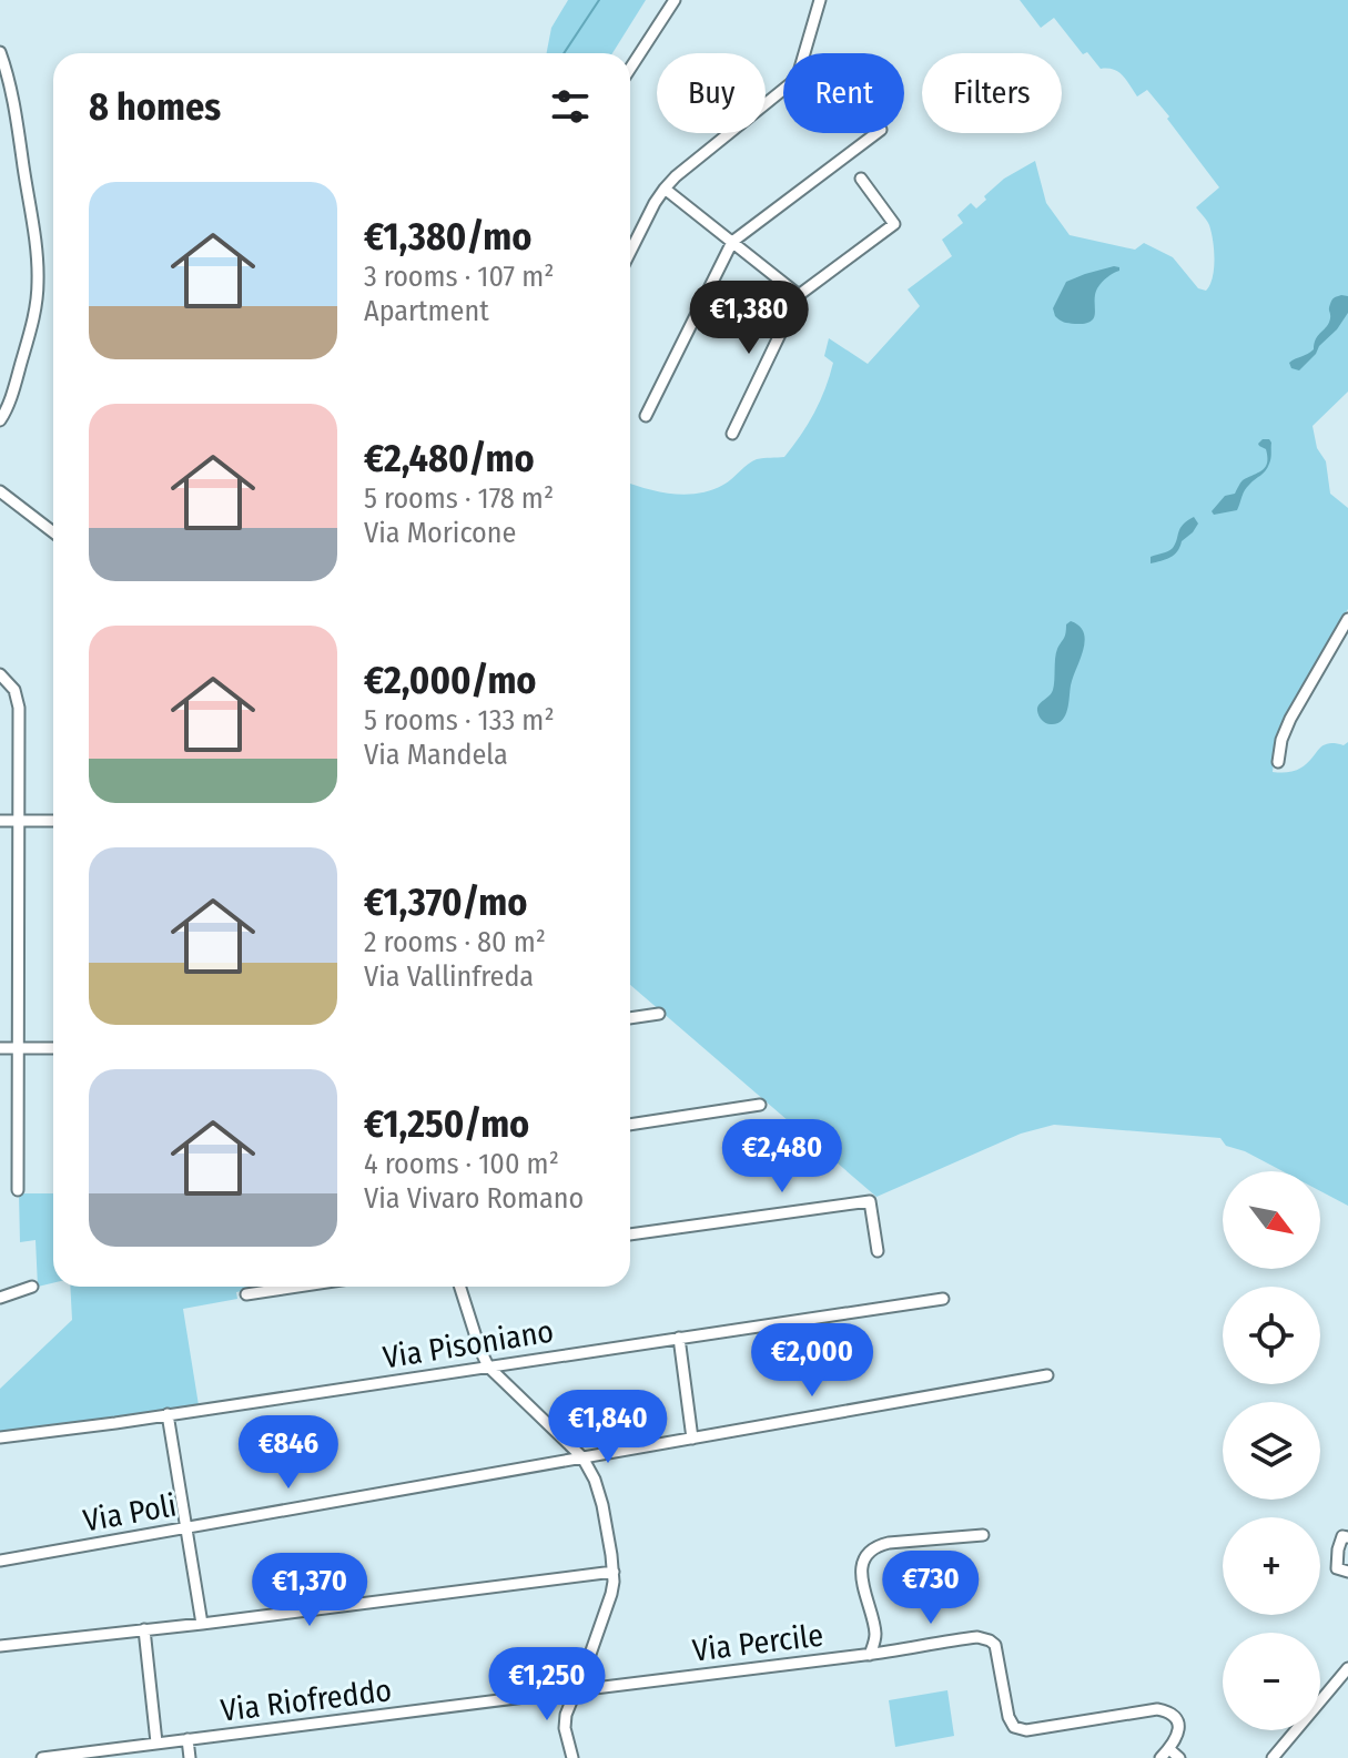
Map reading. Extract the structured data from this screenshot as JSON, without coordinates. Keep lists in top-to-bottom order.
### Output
{
  "streets": {
    "street": [
      "Via Pisoniano",
      "Via Poli",
      "Via Percile",
      "Via Riofreddo"
    ]
  },
  "crossings": [
    ["Via Percile", "Via Riofreddo"]
  ],
  "north": "bottom right",
  "page": {
    "chip": ["Buy", "Rent", "Filters"],
    "heading": "8 homes",
    "list": [
      {
        "name": "€1,380/mo",
        "note": "3 rooms · 107 m² · Apartment"
      },
      {
        "name": "€2,480/mo",
        "note": "5 rooms · 178 m² · Via Moricone"
      },
      {
        "name": "€2,000/mo",
        "note": "5 rooms · 133 m² · Via Mandela"
      },
      {
        "name": "€1,370/mo",
        "note": "2 rooms · 80 m² · Via Vallinfreda"
      },
      {
        "name": "€1,250/mo",
        "note": "4 rooms · 100 m² · Via Vivaro Romano"
      }
    ],
    "price": [
      "€1,380",
      "€2,480",
      "€2,000",
      "€1,840",
      "€846",
      "€730",
      "€1,370",
      "€1,250"
    ],
    "map_buttons": ["+", "−"]
  }
}
